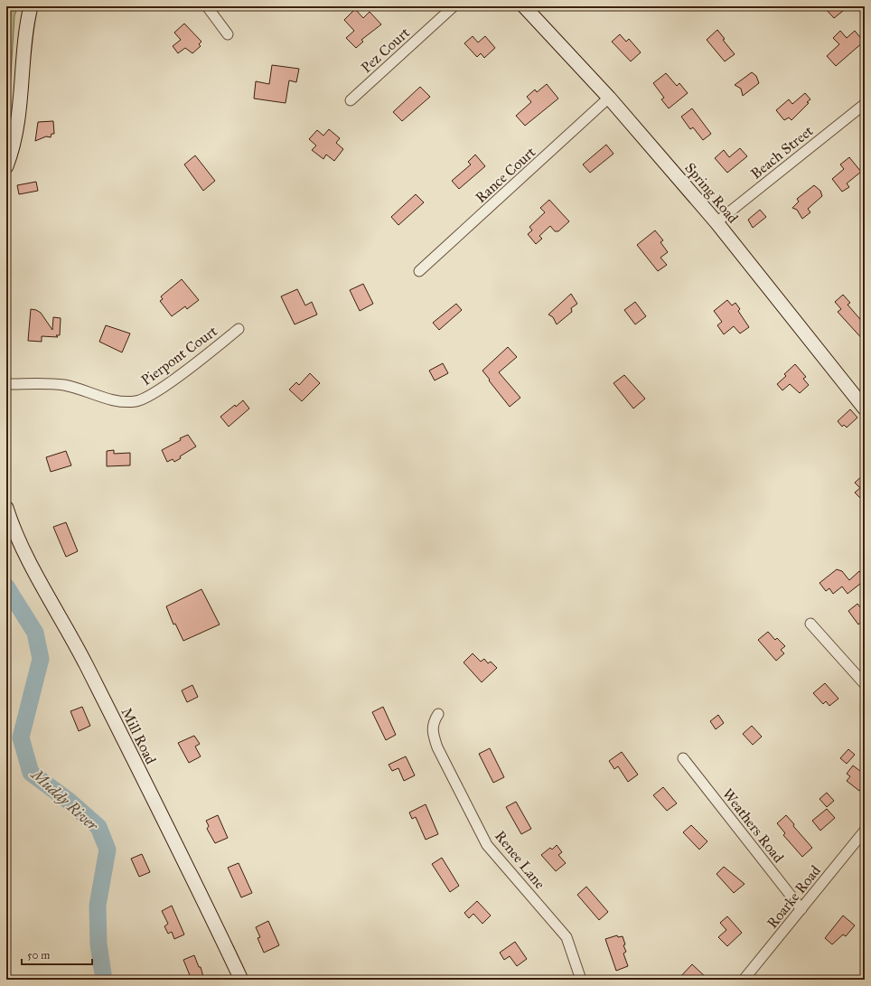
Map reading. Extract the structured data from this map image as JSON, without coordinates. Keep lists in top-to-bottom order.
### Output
{
  "streets": {
    "street": [
      "Pez Court",
      "Beach Street",
      "Rance Court",
      "Spring Road",
      "Pierpont Court",
      "Mill Road",
      "Weathers Road",
      "Renee Lane",
      "Roarke Road"
    ]
  },
  "crossings": [
    ["Beach Street", "Spring Road"],
    ["Rance Court", "Spring Road"],
    ["Weathers Road", "Roarke Road"]
  ],
  "water": ["Muddy River"],
  "scale_bar": "50 m"
}
